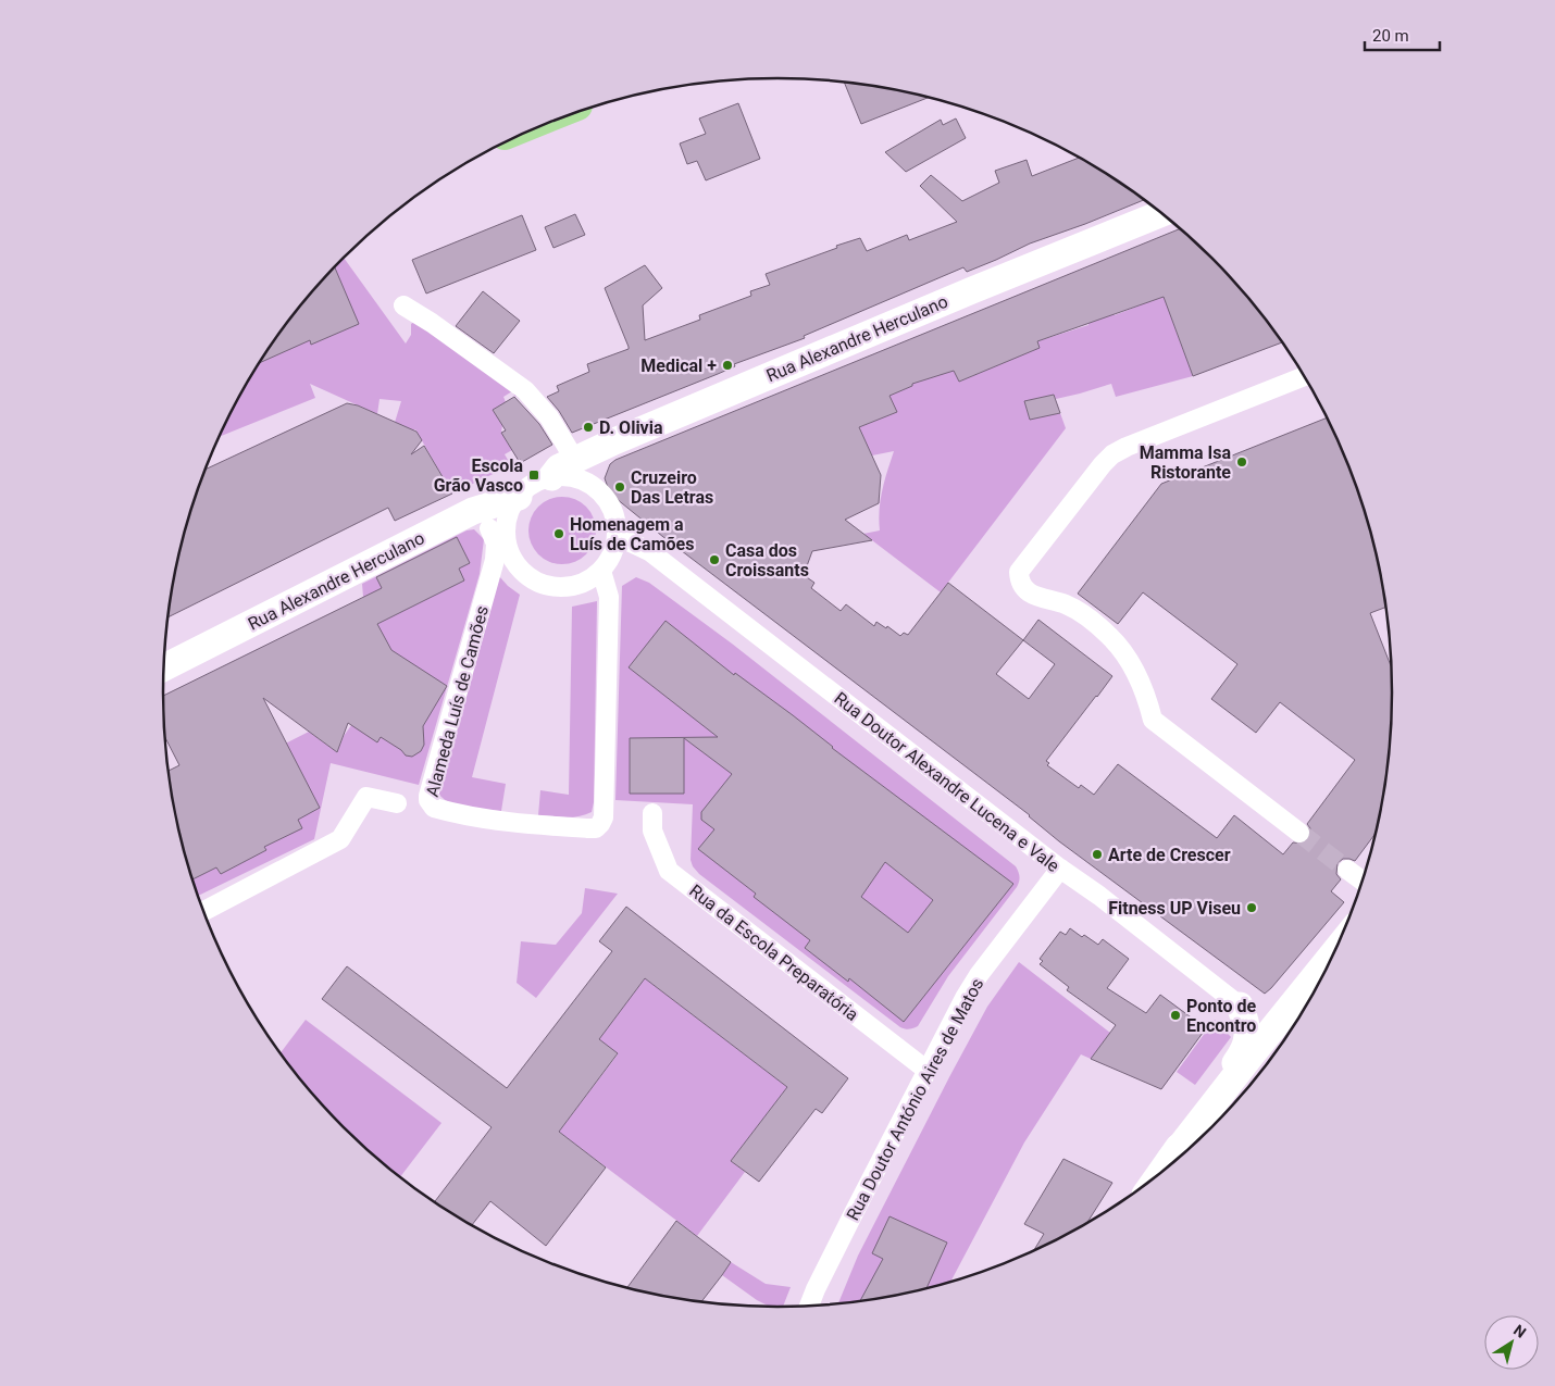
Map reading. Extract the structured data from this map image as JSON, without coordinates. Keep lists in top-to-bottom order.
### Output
{
  "streets": {
    "street": [
      "Rua Alexandre Herculano",
      "Alameda Luís de Camões",
      "Rua Doutor Alexandre Lucena e Vale",
      "Rua da Escola Preparatória",
      "Rua Doutor António Aires de Matos"
    ]
  },
  "crossings": [
    ["Rua Alexandre Herculano", "Alameda Luís de Camões"],
    ["Rua Alexandre Herculano", "Rua Doutor Alexandre Lucena e Vale"],
    ["Alameda Luís de Camões", "Rua Doutor Alexandre Lucena e Vale"],
    ["Rua Doutor Alexandre Lucena e Vale", "Rua Doutor António Aires de Matos"],
    ["Rua da Escola Preparatória", "Rua Doutor António Aires de Matos"]
  ],
  "places": {
    "other": [
      "Medical +",
      "D. Olivia",
      "Mamma Isa Ristorante",
      "Cruzeiro Das Letras",
      "Homenagem a Luís de Camões",
      "Casa dos Croissants",
      "Arte de Crescer",
      "Fitness UP Viseu",
      "Ponto de Encontro"
    ],
    "transit": ["Escola Grão Vasco"]
  },
  "scale_bar": "20 m",
  "north": "top right"
}
